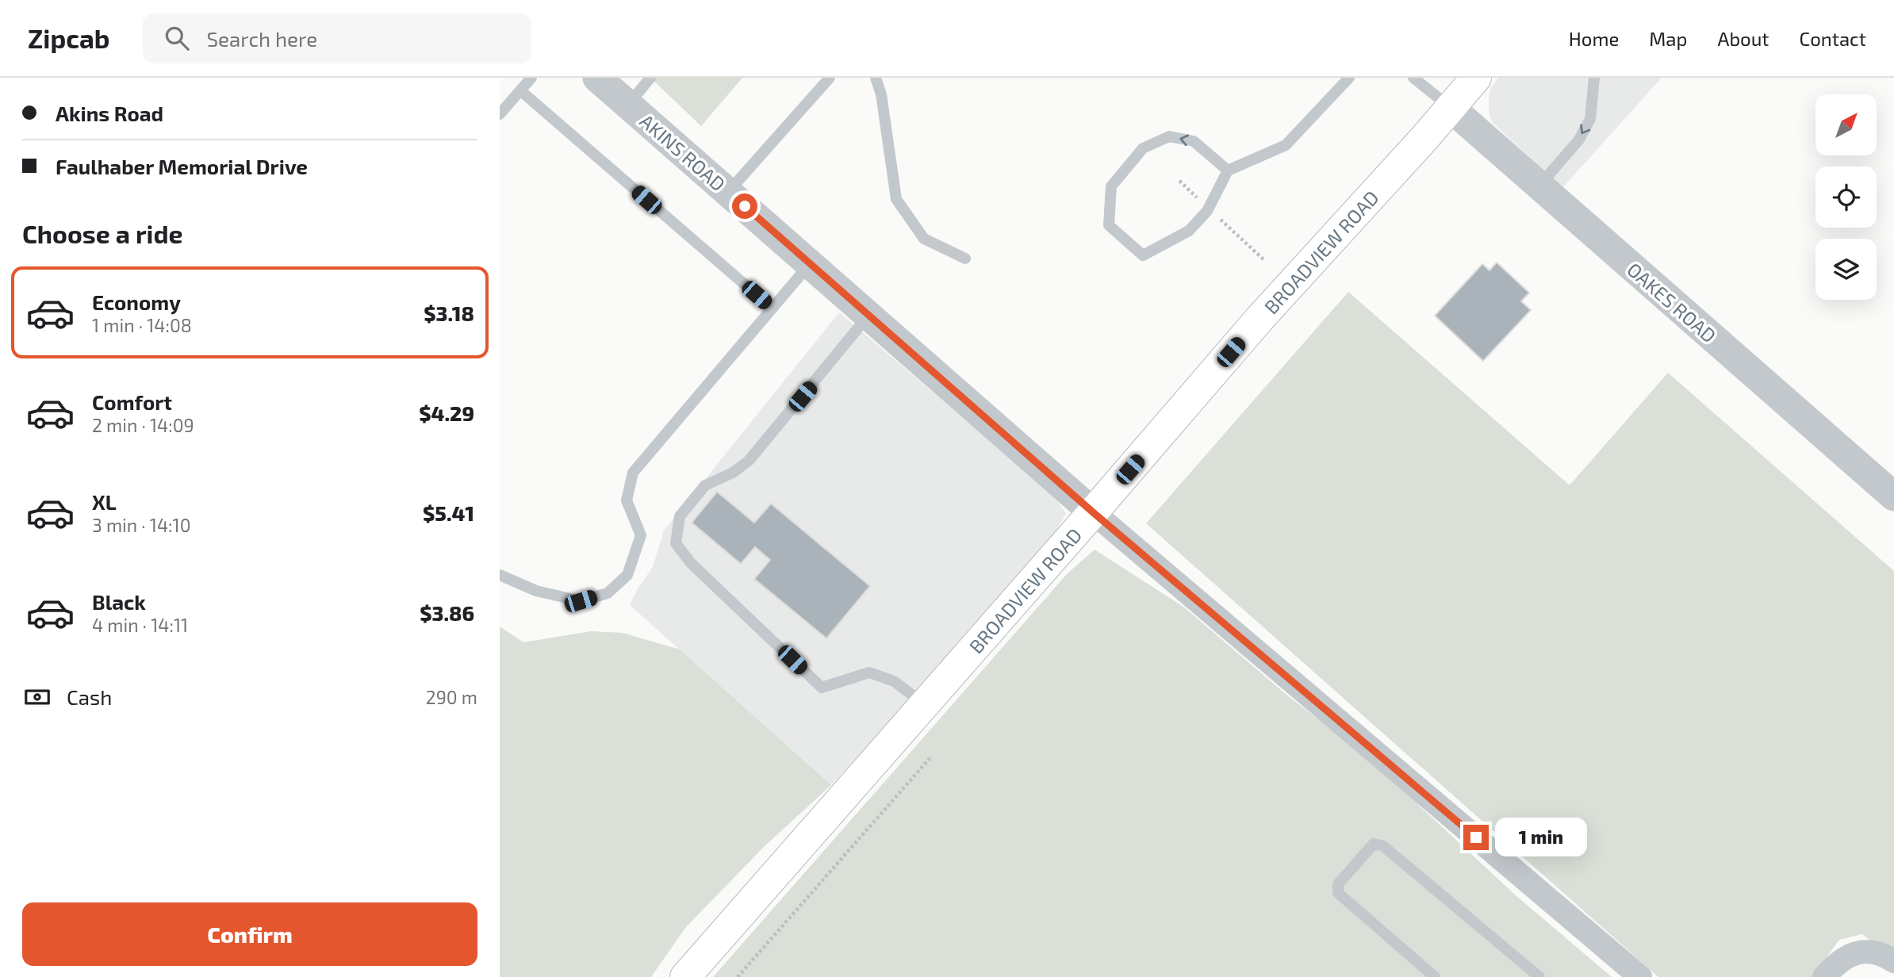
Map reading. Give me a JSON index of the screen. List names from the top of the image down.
{
  "streets": {
    "main road": ["BROADVIEW ROAD"],
    "street": ["AKINS ROAD", "OAKES ROAD"]
  },
  "crossings": [
    ["AKINS ROAD", "BROADVIEW ROAD"],
    ["BROADVIEW ROAD", "OAKES ROAD"]
  ],
  "north": "top right",
  "page": {
    "header": "Zipcab",
    "search": "Search here",
    "nav": [
      "Home",
      "Map",
      "About",
      "Contact"
    ],
    "banner": ["Akins Road", "Faulhaber Memorial Drive"],
    "heading": "Choose a ride",
    "list": [
      {
        "name": "Economy",
        "note": "1 min · 14:08",
        "value": "$3.18"
      },
      {
        "name": "Comfort",
        "note": "2 min · 14:09",
        "value": "$4.29"
      },
      {
        "name": "XL",
        "note": "3 min · 14:10",
        "value": "$5.41"
      },
      {
        "name": "Black",
        "note": "4 min · 14:11",
        "value": "$3.86"
      }
    ],
    "pay": ["Cash", "290 m"],
    "bubble": "1 min",
    "buttons": "Confirm"
  }
}
